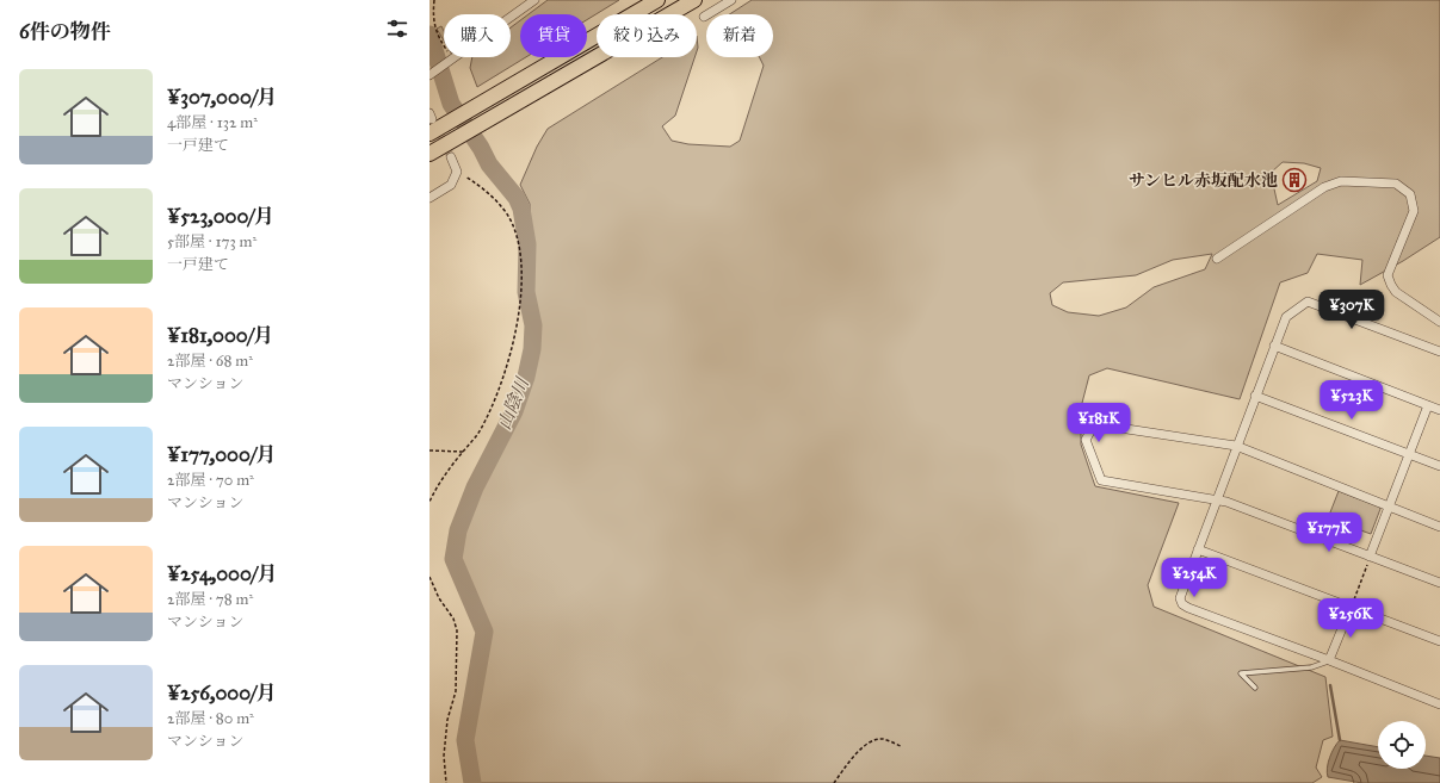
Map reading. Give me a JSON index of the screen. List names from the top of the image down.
{
  "water": ["山陰川"],
  "places": {
    "building": ["サンヒル赤坂配水池"]
  },
  "page": {
    "heading": "6件の物件",
    "chip": [
      "購入",
      "賃貸",
      "絞り込み",
      "新着"
    ],
    "list": [
      {
        "name": "¥307,000/月",
        "note": "4部屋 · 132 m² · 一戸建て"
      },
      {
        "name": "¥523,000/月",
        "note": "5部屋 · 173 m² · 一戸建て"
      },
      {
        "name": "¥181,000/月",
        "note": "2部屋 · 68 m² · マンション"
      },
      {
        "name": "¥177,000/月",
        "note": "2部屋 · 70 m² · マンション"
      },
      {
        "name": "¥254,000/月",
        "note": "2部屋 · 78 m² · マンション"
      },
      {
        "name": "¥256,000/月",
        "note": "2部屋 · 80 m² · マンション"
      }
    ],
    "price": [
      "¥307K",
      "¥523K",
      "¥181K",
      "¥177K",
      "¥254K",
      "¥256K"
    ]
  }
}
